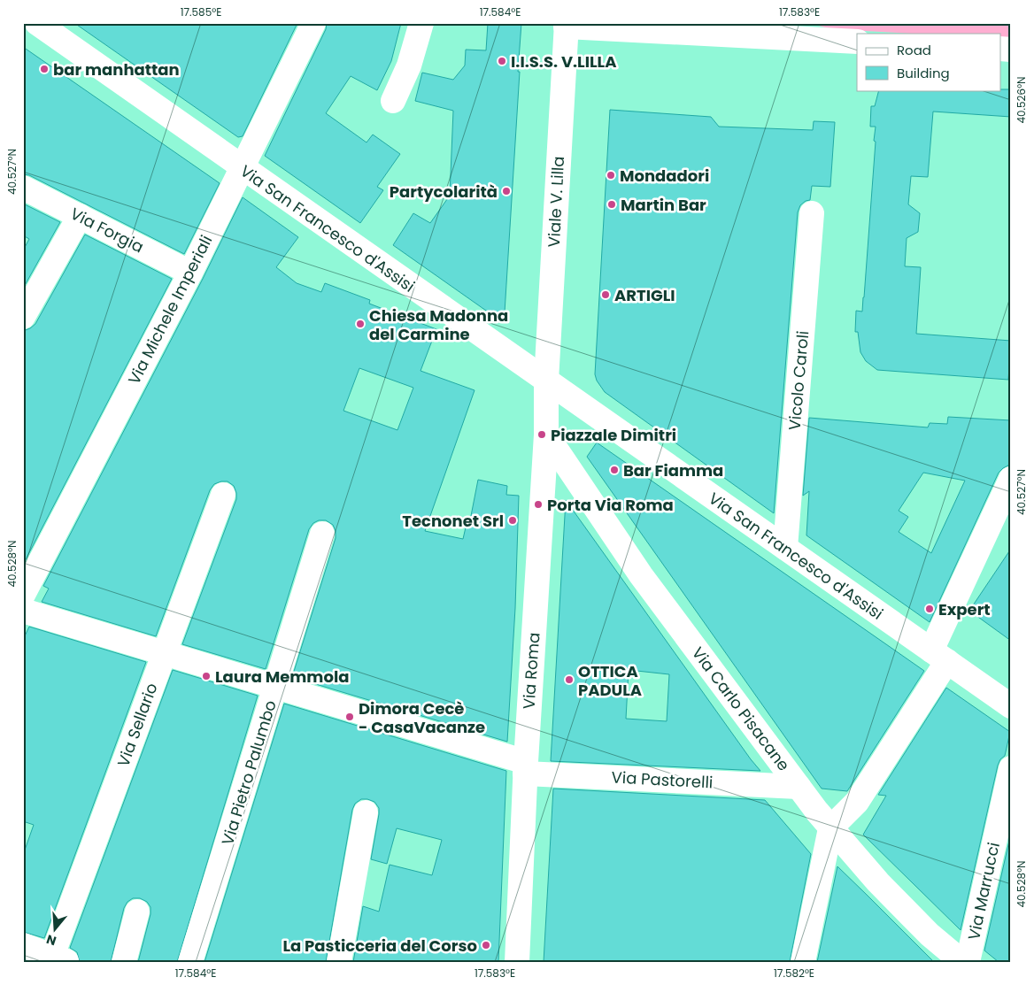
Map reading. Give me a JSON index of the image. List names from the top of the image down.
{
  "streets": {
    "street": [
      "Viale V. Lilla",
      "Via San Francesco d'Assisi",
      "Via Forgia",
      "Via Michele Imperiali",
      "Vicolo Caroli",
      "Via Roma",
      "Via Carlo Pisacane",
      "Via Sellario",
      "Via Pietro Palumbo",
      "Via Pastorelli",
      "Via Marrucci"
    ]
  },
  "crossings": [
    ["Viale V. Lilla", "Via San Francesco d'Assisi"],
    ["Viale V. Lilla", "Via Roma"],
    ["Via San Francesco d'Assisi", "Via Michele Imperiali"],
    ["Via San Francesco d'Assisi", "Vicolo Caroli"],
    ["Via San Francesco d'Assisi", "Via Roma"],
    ["Via Forgia", "Via Michele Imperiali"],
    ["Via Roma", "Via Carlo Pisacane"],
    ["Via Roma", "Via Pastorelli"],
    ["Via Carlo Pisacane", "Via Pastorelli"],
    ["Via Sellario", "Via Pastorelli"],
    ["Via Pietro Palumbo", "Via Pastorelli"]
  ],
  "places": [
    "I.I.S.S. V.LILLA",
    "bar manhattan",
    "Mondadori",
    "Partycolarità",
    "Martin Bar",
    "ARTIGLI",
    "Chiesa Madonna del Carmine",
    "Piazzale Dimitri",
    "Bar Fiamma",
    "Porta Via Roma",
    "Tecnonet Srl",
    "Expert",
    "Laura Memmola",
    "OTTICA PADULA",
    "Dimora Cecè - CasaVacanze",
    "La Pasticceria del Corso"
  ],
  "legend": ["Road", "Building"],
  "north": "bottom",
  "coordinates": [
    "17.585°E",
    "17.584°E",
    "17.583°E",
    "40.526°N",
    "40.527°N",
    "40.528°N",
    "17.582°E"
  ]
}
